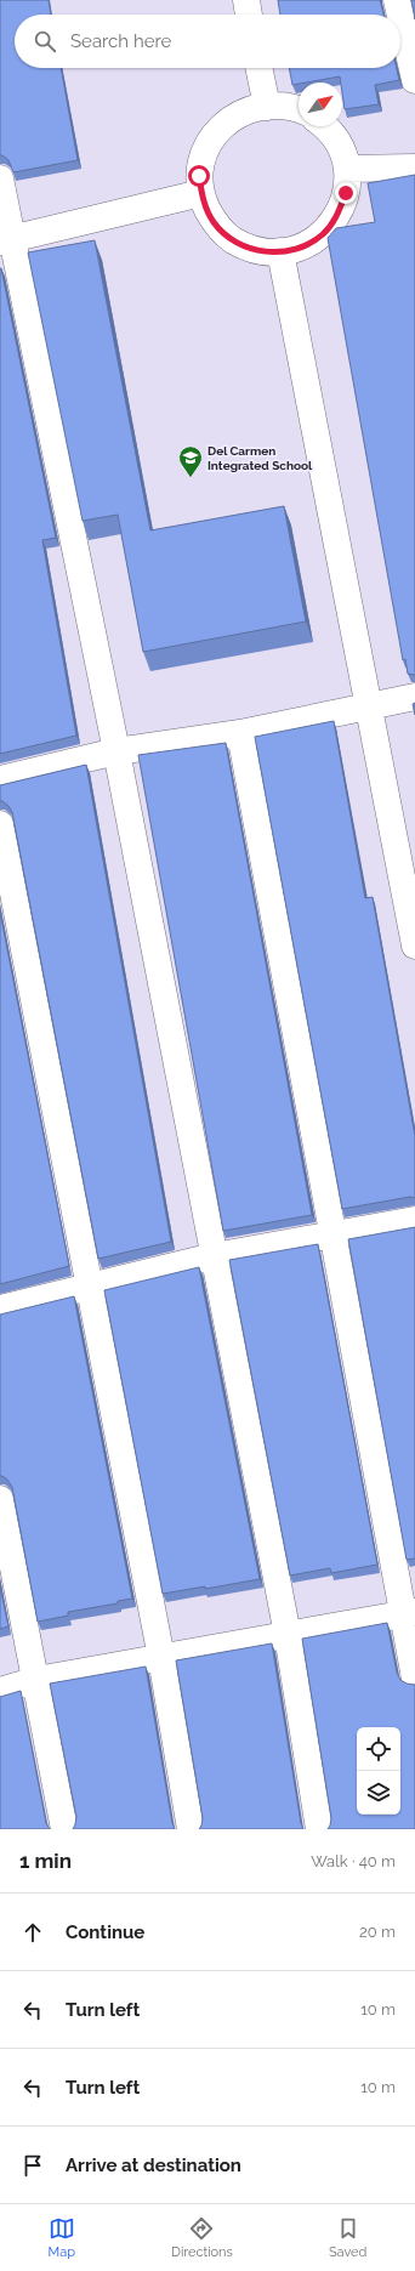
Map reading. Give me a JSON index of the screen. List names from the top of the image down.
{
  "places": {
    "school or university": ["Del Carmen Integrated School"]
  },
  "north": "top right",
  "page": {
    "search": "Search here",
    "heading": ["1 min", "Walk · 40 m"],
    "list": [
      ["Continue", "20 m"],
      ["Turn left", "10 m"],
      ["Turn left", "10 m"],
      "Arrive at destination"
    ],
    "nav": ["Map", "Directions", "Saved"]
  }
}
